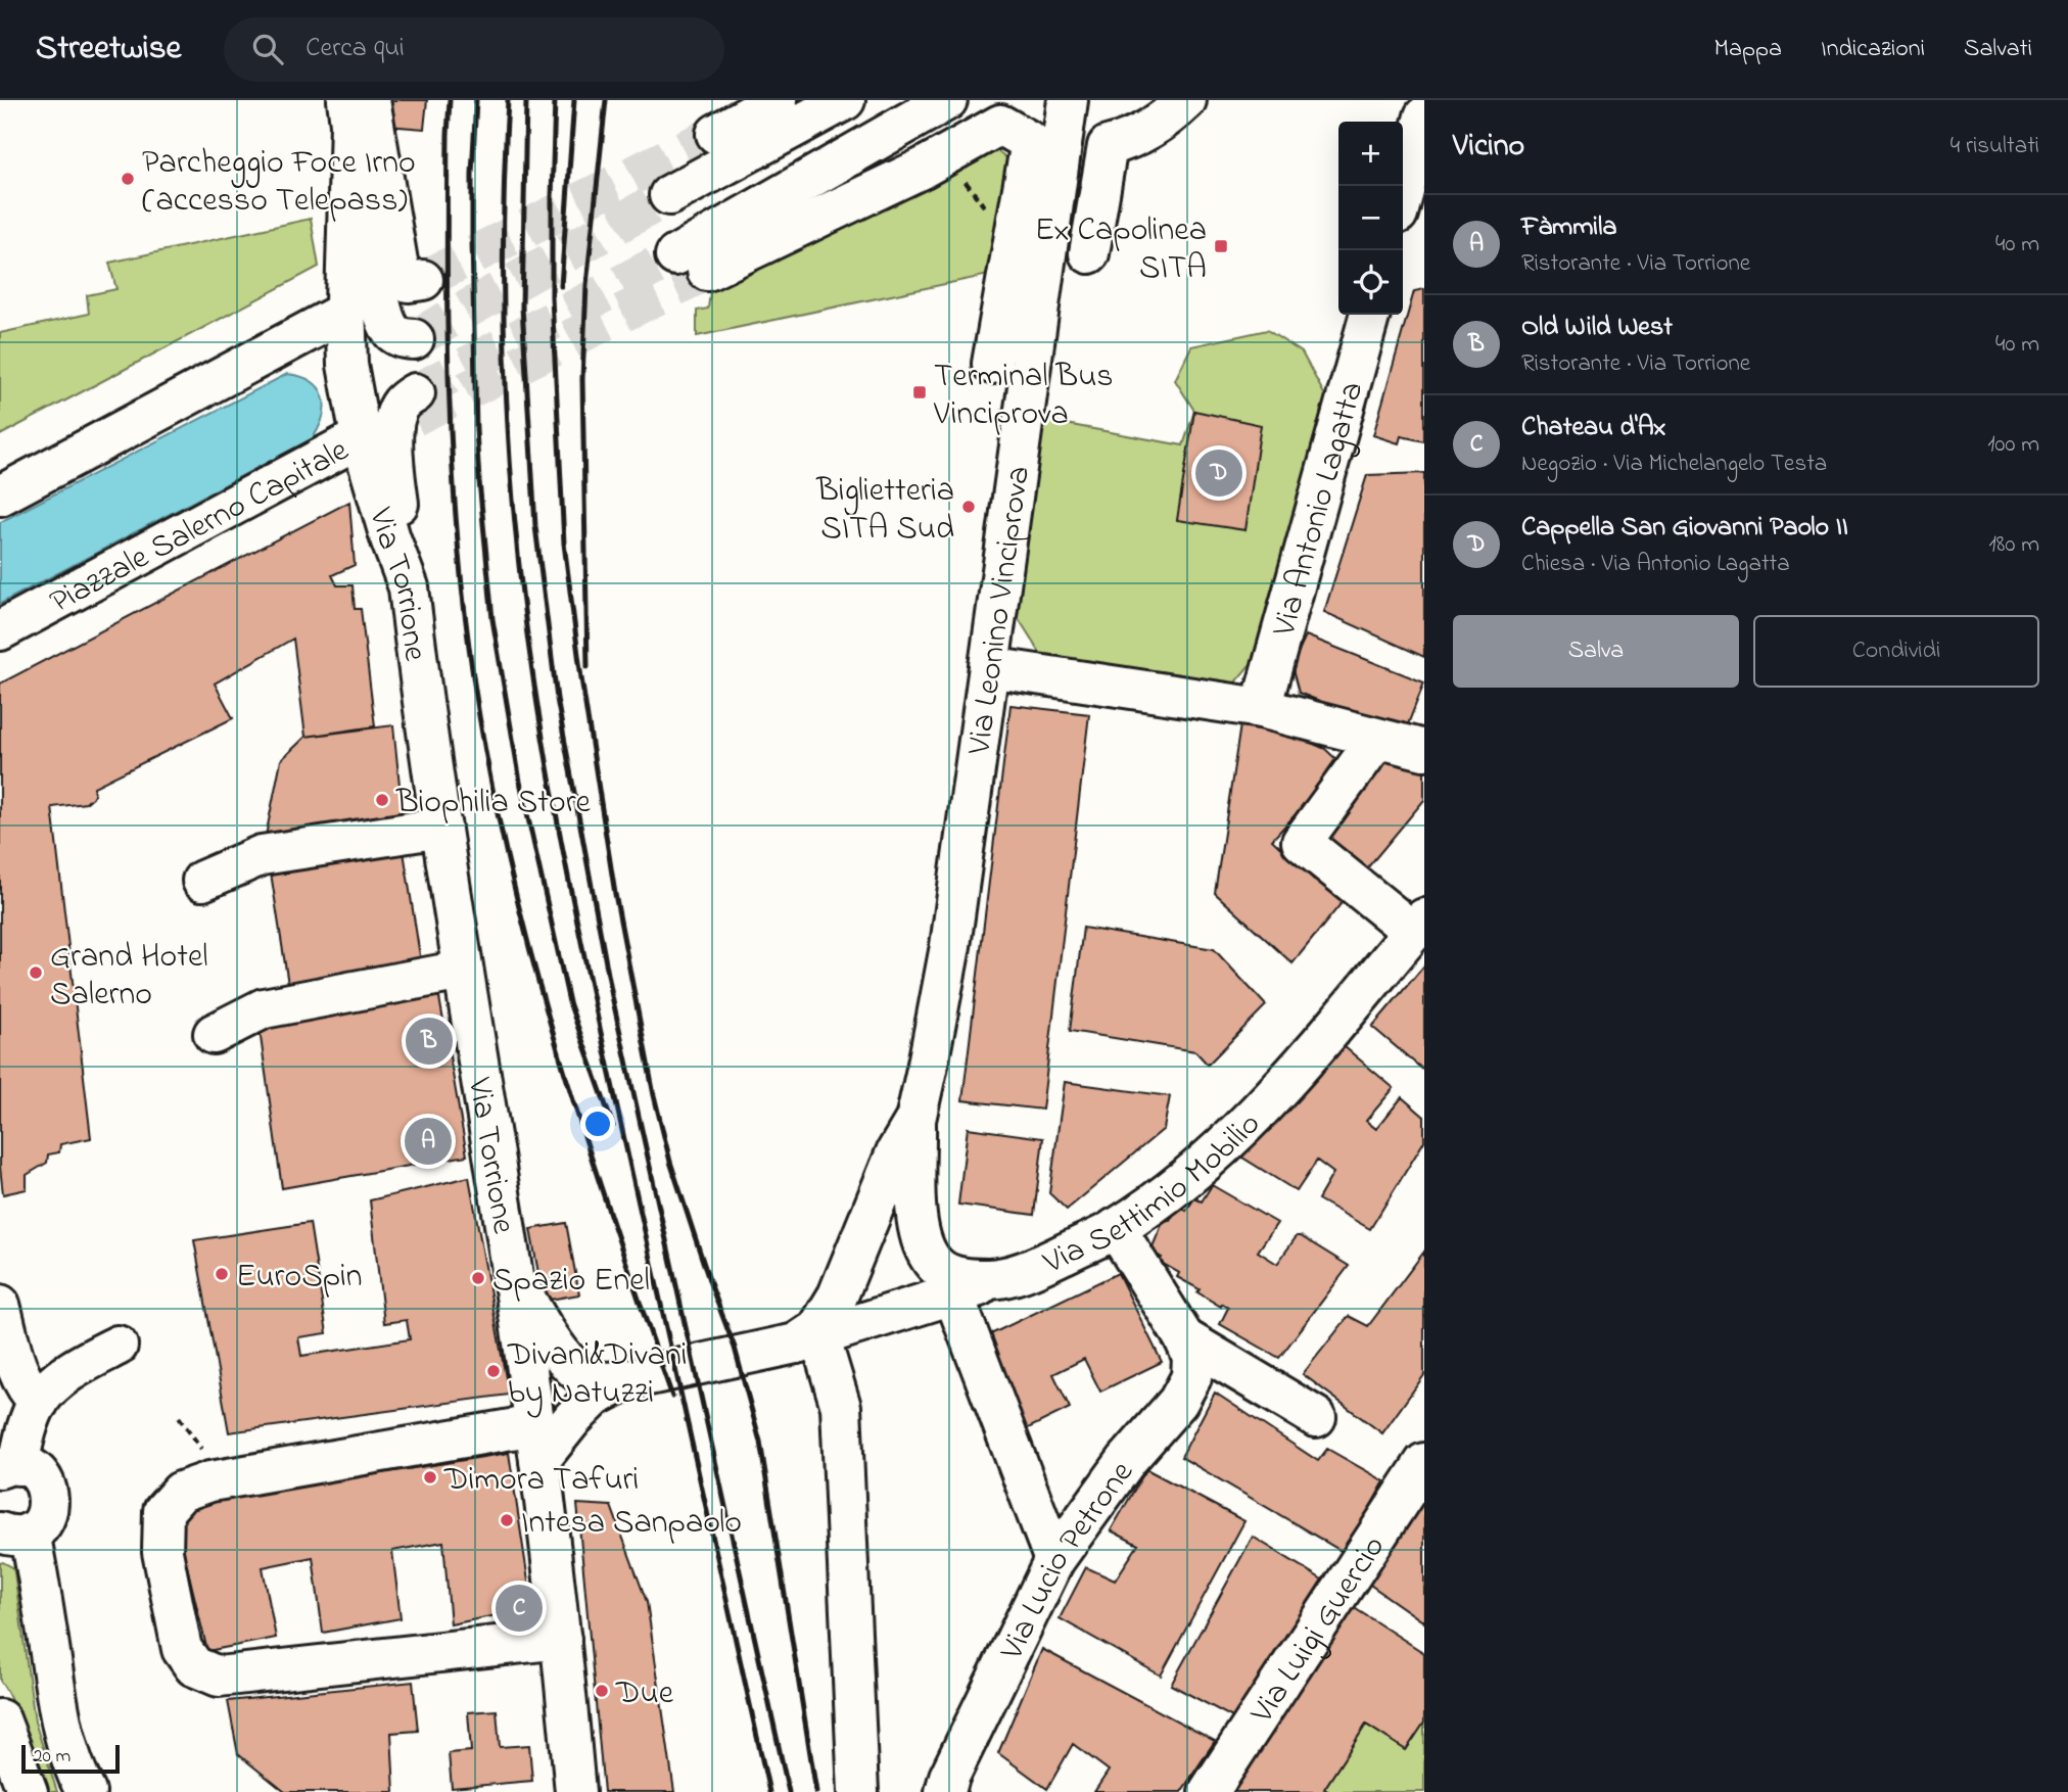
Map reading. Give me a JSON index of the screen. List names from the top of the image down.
{
  "streets": {
    "street": [
      "Via Antonio Lagatta",
      "Piazzale Salerno Capitale",
      "Via Torrione",
      "Via Leonino Vinciprova",
      "Via Settimio Mobilio",
      "Via Lucio Petrone",
      "Via Luigi Guercio"
    ]
  },
  "crossings": [
    ["Piazzale Salerno Capitale", "Via Torrione"],
    ["Via Torrione", "Via Settimio Mobilio"],
    ["Via Leonino Vinciprova", "Via Settimio Mobilio"],
    ["Via Settimio Mobilio", "Via Lucio Petrone"]
  ],
  "places": {
    "other": [
      "Parcheggio Foce Irno (accesso Telepass)",
      "Biglietteria SITA Sud",
      "Biophilia Store",
      "Grand Hotel Salerno",
      "EuroSpin",
      "Spazio Enel",
      "Divani&Divani by Natuzzi",
      "Dimora Tafuri",
      "Intesa Sanpaolo",
      "Due"
    ],
    "transit": ["Ex Capolinea SITA", "Terminal Bus Vinciprova"]
  },
  "scale_bar": "20 m",
  "page": {
    "header": "Streetwise",
    "search": "Cerca qui",
    "nav": ["Mappa", "Indicazioni", "Salvati"],
    "heading": ["Vicino", "4 risultati"],
    "map_buttons": ["+", "−"],
    "list": [
      {
        "mark": "A",
        "name": "Fàmmila",
        "note": "Ristorante · Via Torrione",
        "value": "40 m"
      },
      {
        "mark": "B",
        "name": "Old Wild West",
        "note": "Ristorante · Via Torrione",
        "value": "40 m"
      },
      {
        "mark": "C",
        "name": "Chateau d'Ax",
        "note": "Negozio · Via Michelangelo Testa",
        "value": "100 m"
      },
      {
        "mark": "D",
        "name": "Cappella San Giovanni Paolo II",
        "note": "Chiesa · Via Antonio Lagatta",
        "value": "180 m"
      }
    ],
    "pins": [
      "D",
      "B",
      "A",
      "C"
    ],
    "buttons": ["Salva", "Condividi"],
    "scale": "20 m"
  }
}
